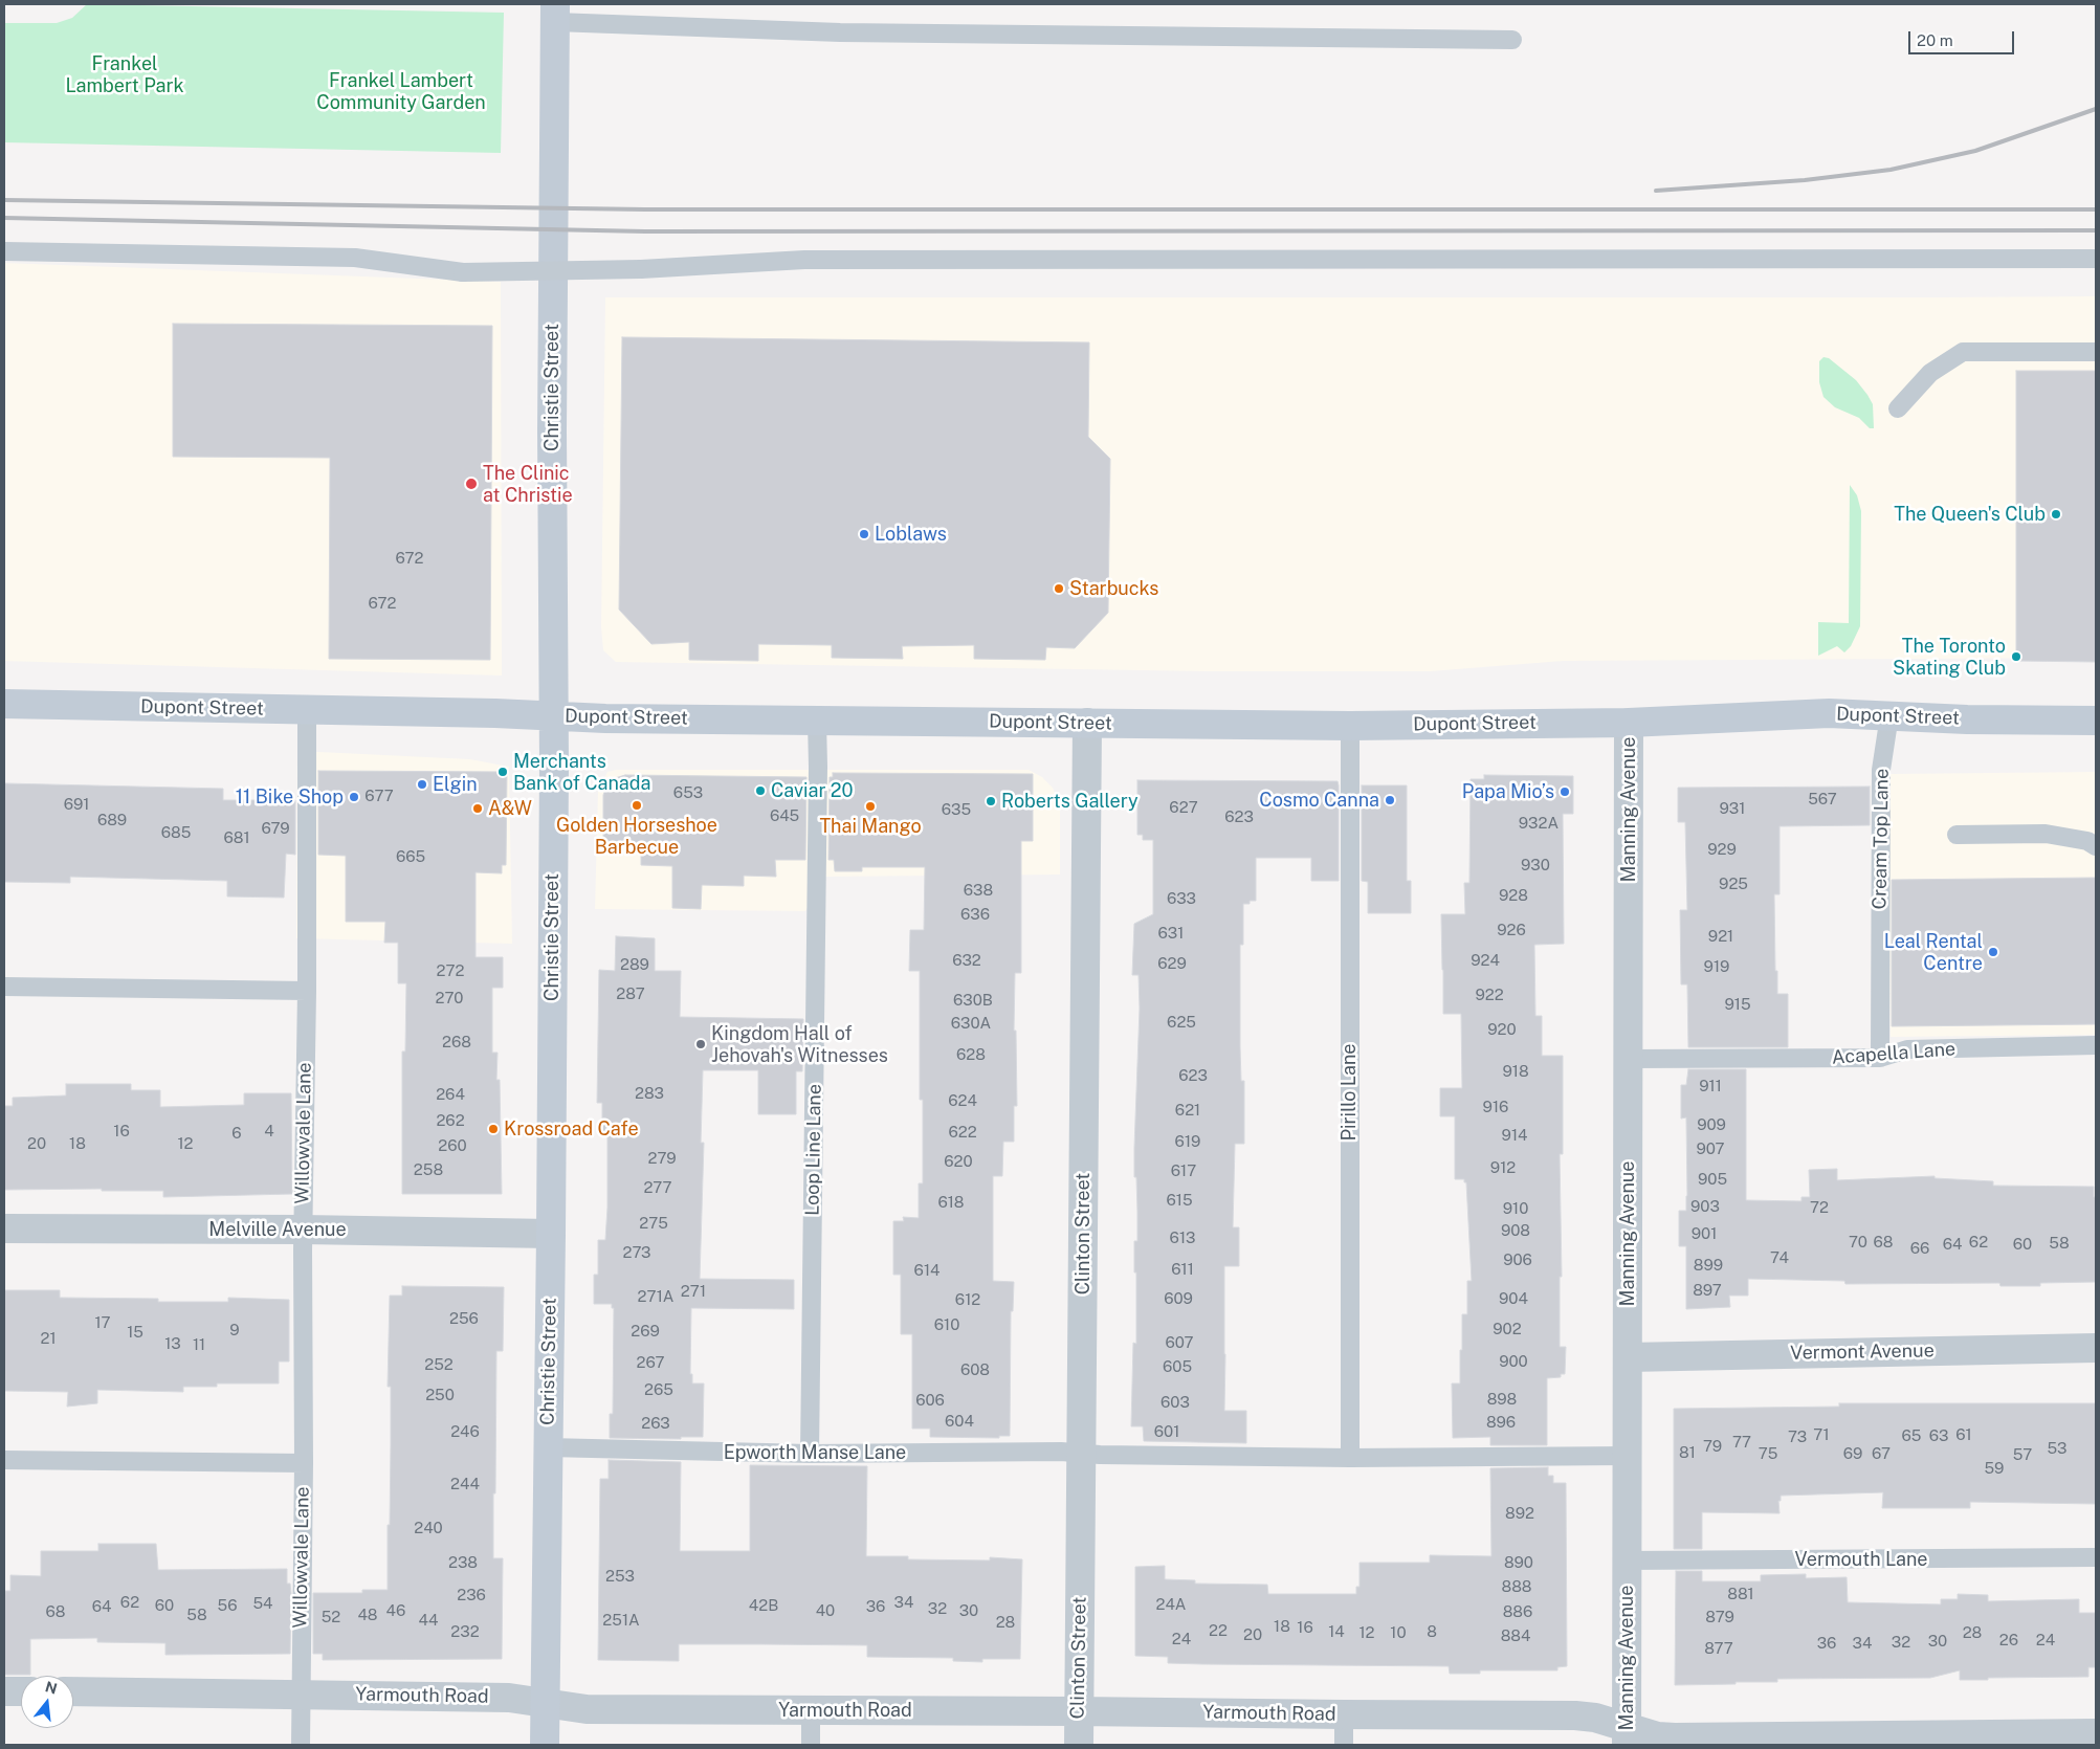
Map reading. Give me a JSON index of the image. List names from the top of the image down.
{
  "streets": {
    "main road": ["Christie Street", "Dupont Street"],
    "street": [
      "Manning Avenue",
      "Melville Avenue",
      "Clinton Street",
      "Vermont Avenue",
      "Yarmouth Road"
    ],
    "lane": [
      "Cream Top Lane",
      "Acapella Lane",
      "Pirillo Lane",
      "Willowvale Lane",
      "Loop Line Lane",
      "Epworth Manse Lane",
      "Vermouth Lane"
    ]
  },
  "crossings": [
    ["Christie Street", "Dupont Street"],
    ["Christie Street", "Melville Avenue"],
    ["Christie Street", "Epworth Manse Lane"],
    ["Christie Street", "Yarmouth Road"],
    ["Dupont Street", "Manning Avenue"],
    ["Dupont Street", "Cream Top Lane"],
    ["Dupont Street", "Pirillo Lane"],
    ["Dupont Street", "Willowvale Lane"],
    ["Dupont Street", "Loop Line Lane"],
    ["Dupont Street", "Clinton Street"],
    ["Manning Avenue", "Acapella Lane"],
    ["Manning Avenue", "Vermont Avenue"],
    ["Manning Avenue", "Epworth Manse Lane"],
    ["Manning Avenue", "Vermouth Lane"],
    ["Manning Avenue", "Yarmouth Road"],
    ["Cream Top Lane", "Acapella Lane"],
    ["Pirillo Lane", "Epworth Manse Lane"],
    ["Willowvale Lane", "Melville Avenue"],
    ["Willowvale Lane", "Yarmouth Road"],
    ["Loop Line Lane", "Epworth Manse Lane"],
    ["Clinton Street", "Epworth Manse Lane"],
    ["Clinton Street", "Yarmouth Road"]
  ],
  "parks": ["Frankel Lambert Park", "Frankel Lambert Community Garden"],
  "places": [
    "The Clinic at Christie",
    "The Queen's Club",
    "Loblaws",
    "Starbucks",
    "The Toronto Skating Club",
    "Merchants Bank of Canada",
    "Elgin",
    "Caviar 20",
    "Papa Mio’s",
    "11 Bike Shop",
    "Cosmo Canna",
    "Roberts Gallery",
    "Golden Horseshoe Barbecue",
    "Thai Mango",
    "A&W",
    "Leal Rental Centre",
    "Kingdom Hall of Jehovah's Witnesses",
    "Krossroad Cafe"
  ],
  "house_numbers": [
    "672",
    "672",
    "653",
    "677",
    "567",
    "691",
    "627",
    "931",
    "635",
    "645",
    "623",
    "689",
    "932A",
    "679",
    "685",
    "681",
    "929",
    "665",
    "930",
    "925",
    "638",
    "928",
    "633",
    "636",
    "926",
    "631",
    "921",
    "632",
    "924",
    "629",
    "289",
    "919",
    "272",
    "287",
    "922",
    "270",
    "630B",
    "915",
    "625",
    "630A",
    "920",
    "268",
    "628",
    "918",
    "623",
    "911",
    "283",
    "264",
    "624",
    "916",
    "621",
    "262",
    "909",
    "16",
    "4",
    "622",
    "6",
    "914",
    "619",
    "20",
    "18",
    "12",
    "260",
    "907",
    "279",
    "620",
    "912",
    "258",
    "617",
    "905",
    "277",
    "615",
    "618",
    "903",
    "72",
    "910",
    "275",
    "908",
    "901",
    "613",
    "70",
    "68",
    "62",
    "58",
    "64",
    "60",
    "66",
    "273",
    "74",
    "906",
    "899",
    "611",
    "614",
    "897",
    "271",
    "271A",
    "609",
    "904",
    "612",
    "256",
    "17",
    "610",
    "902",
    "9",
    "269",
    "15",
    "21",
    "607",
    "13",
    "11",
    "900",
    "267",
    "252",
    "605",
    "608",
    "265",
    "250",
    "898",
    "606",
    "603",
    "604",
    "896",
    "263",
    "246",
    "601",
    "71",
    "61",
    "65",
    "63",
    "73",
    "77",
    "79",
    "53",
    "81",
    "75",
    "69",
    "67",
    "57",
    "59",
    "244",
    "892",
    "240",
    "238",
    "890",
    "253",
    "888",
    "881",
    "236",
    "62",
    "34",
    "54",
    "24A",
    "60",
    "56",
    "42B",
    "64",
    "36",
    "32",
    "46",
    "40",
    "30",
    "68",
    "886",
    "58",
    "48",
    "52",
    "879",
    "44",
    "251A",
    "28",
    "18",
    "16",
    "22",
    "232",
    "14",
    "8",
    "12",
    "10",
    "28",
    "20",
    "884",
    "24",
    "26",
    "24",
    "30",
    "32",
    "36",
    "34",
    "877"
  ],
  "scale_bar": "20 m",
  "north": "top"
}
